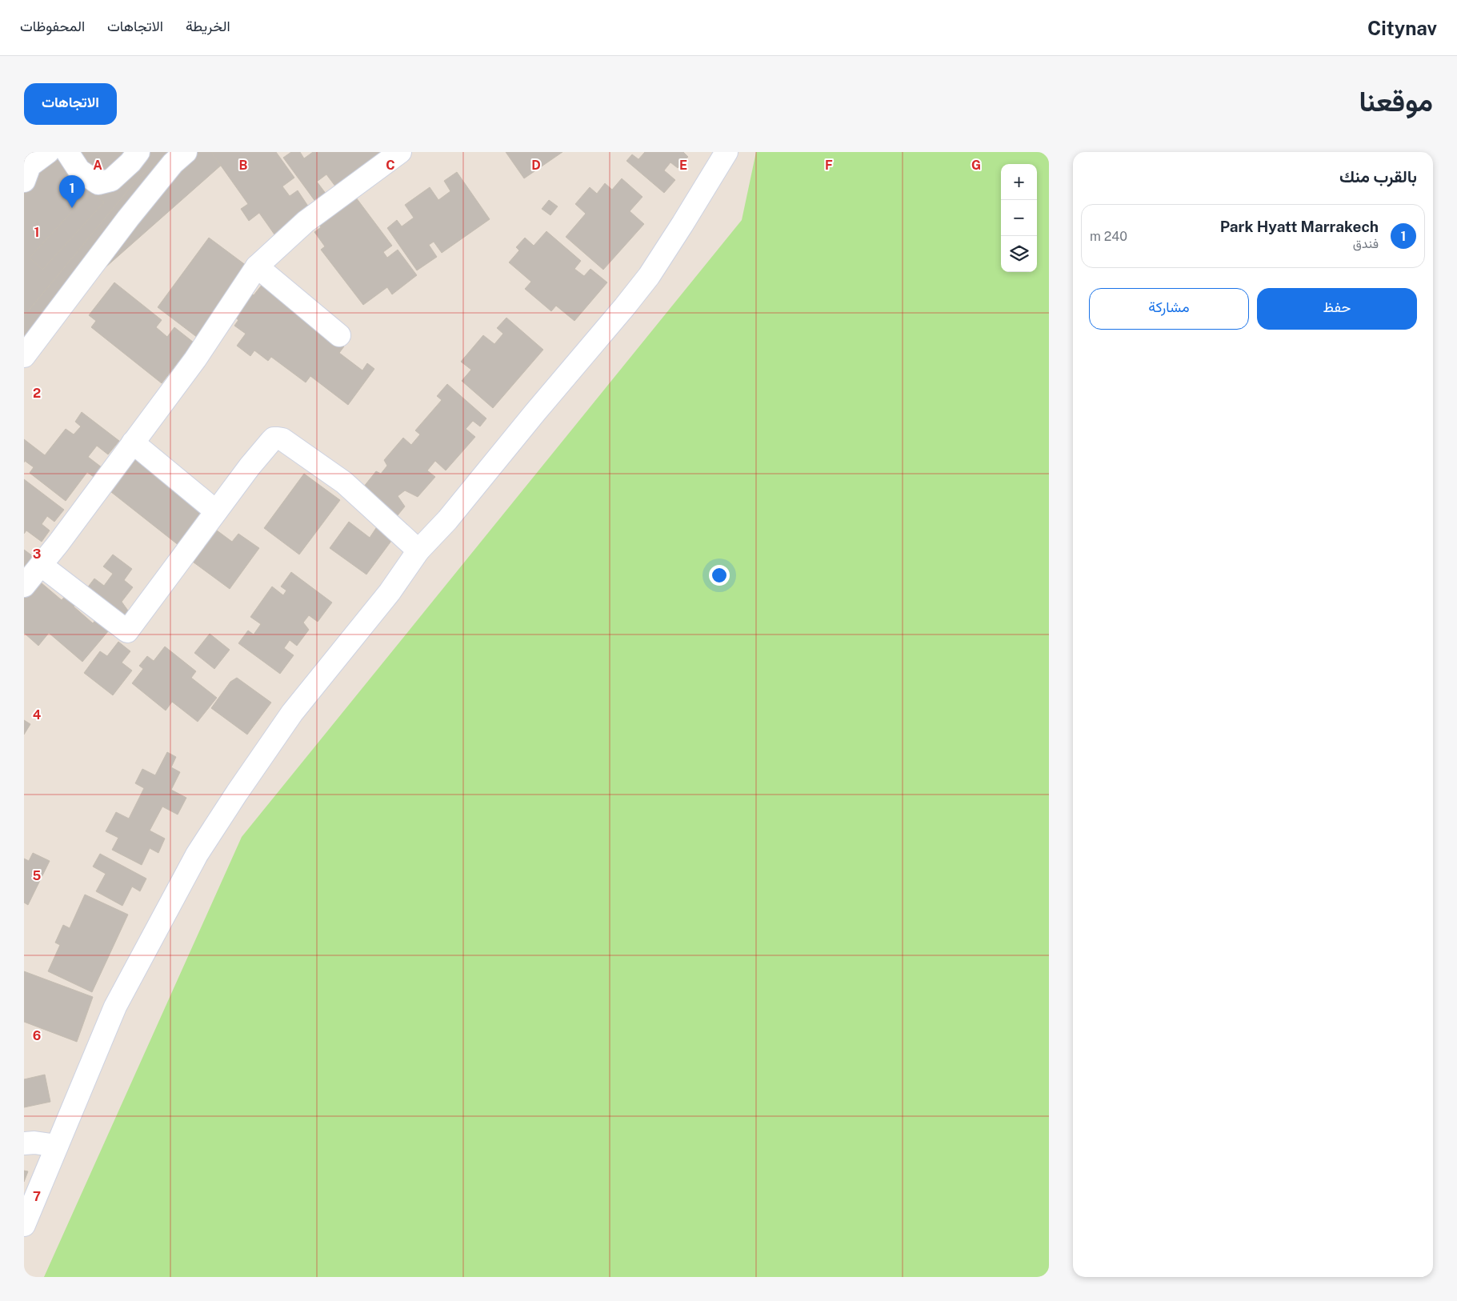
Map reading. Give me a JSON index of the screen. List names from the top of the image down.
{
  "page": {
    "header": "Citynav",
    "nav": ["الخريطة", "الاتجاهات", "المحفوظات"],
    "title": "موقعنا",
    "buttons": [
      "الاتجاهات",
      ["حفظ", "مشاركة"]
    ],
    "heading": "بالقرب منك",
    "map_buttons": ["+", "−"],
    "pins": "1",
    "list": [
      {
        "mark": "1",
        "name": "Park Hyatt Marrakech",
        "note": "فندق",
        "value": "240 m"
      }
    ]
  },
  "grid": {
    "columns": [
      "A",
      "B",
      "C",
      "D",
      "E",
      "F",
      "G"
    ],
    "rows": [
      "1",
      "2",
      "3",
      "4",
      "5",
      "6",
      "7"
    ]
  }
}
